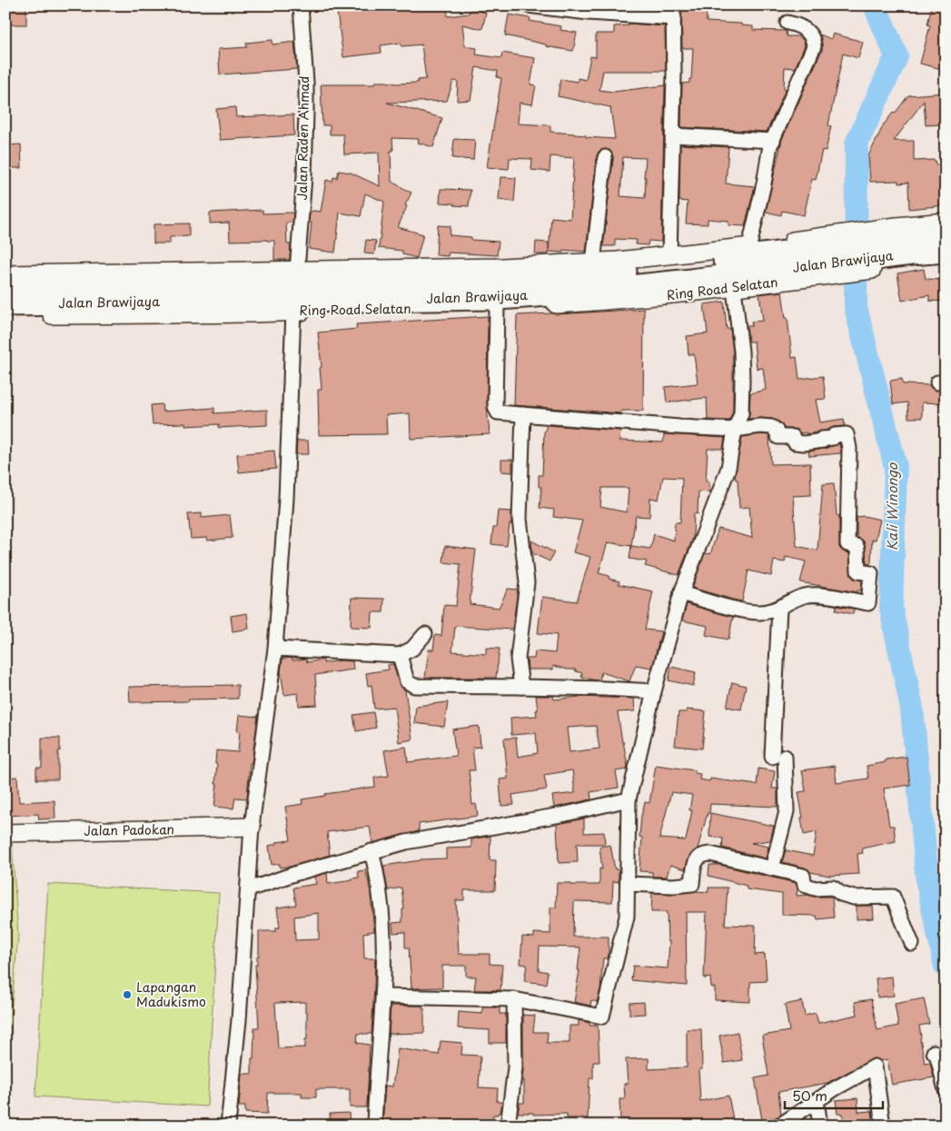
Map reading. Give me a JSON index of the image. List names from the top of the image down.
{
  "streets": {
    "highway": ["Jalan Brawijaya"],
    "street": ["Jalan Raden Ahmad", "Ring Road Selatan", "Jalan Padokan"]
  },
  "crossings": [
    ["Jalan Brawijaya", "Ring Road Selatan"]
  ],
  "water": ["Kali Winongo"],
  "places": ["Lapangan Madukismo"],
  "scale_bar": "50 m"
}
